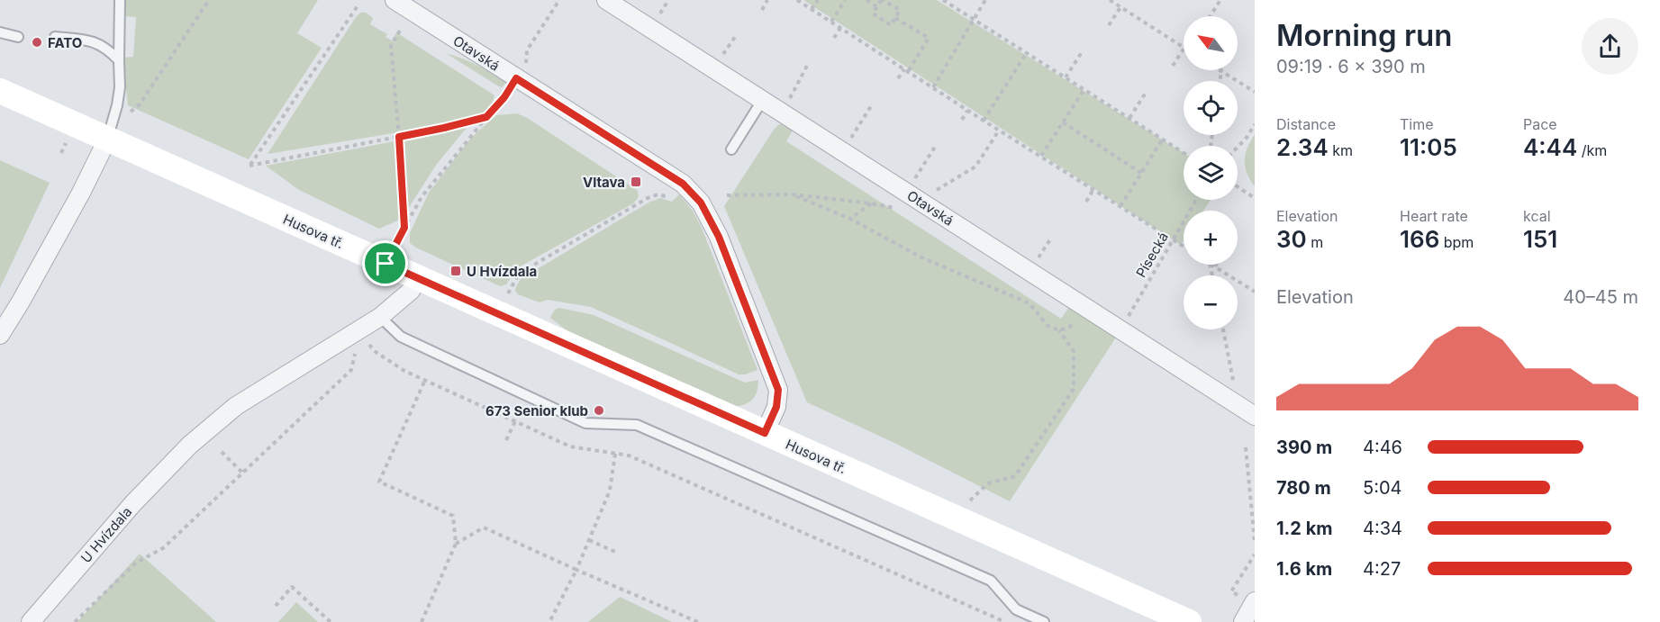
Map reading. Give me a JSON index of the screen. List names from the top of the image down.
{
  "streets": {
    "street": ["Otavská", "Husova tř.", "U Hvízdala"],
    "path": ["Písecká"]
  },
  "crossings": [
    ["Otavská", "Husova tř."],
    ["Otavská", "Písecká"],
    ["Husova tř.", "U Hvízdala"]
  ],
  "places": {
    "other": ["FATO", "673 Senior klub"],
    "transit": ["Vltava", "U Hvízdala"]
  },
  "north": "top left",
  "page": {
    "heading": ["Morning run", "09:19 · 6 × 390 m"],
    "map_buttons": ["+", "−"],
    "stats": [
      ["Distance", "2.34 km"],
      ["Time", "11:05"],
      ["Pace", "4:44 /km"],
      ["Elevation", "30 m"],
      ["Heart rate", "166 bpm"],
      ["kcal", "151"]
    ],
    "chart": ["Elevation", "40–45 m"],
    "list": [
      {
        "name": "390 m",
        "note": "4:46"
      },
      {
        "name": "780 m",
        "note": "5:04"
      },
      {
        "name": "1.2 km",
        "note": "4:34"
      },
      {
        "name": "1.6 km",
        "note": "4:27"
      }
    ]
  }
}
